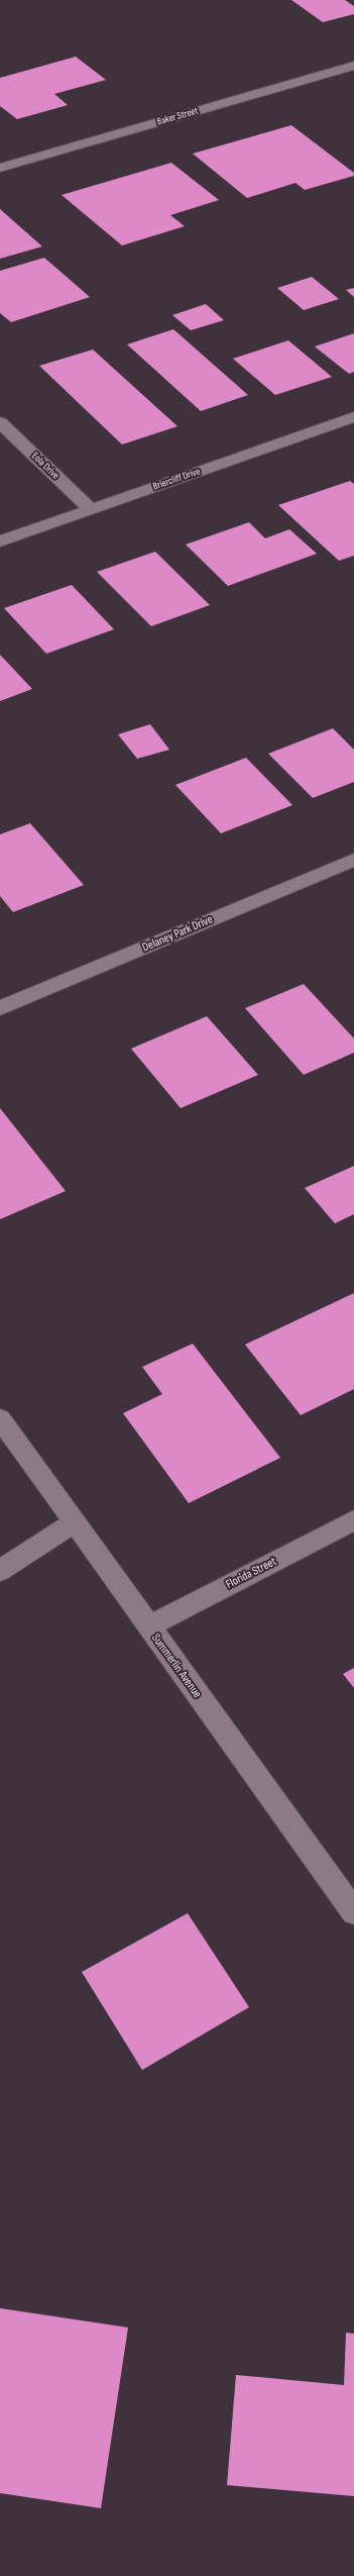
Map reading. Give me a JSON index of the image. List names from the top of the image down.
{
  "streets": {
    "street": [
      "Baker Street",
      "Eola Drive",
      "Briercliff Drive",
      "Delaney Park Drive",
      "Florida Street",
      "Summerlin Avenue"
    ]
  },
  "crossings": [
    ["Eola Drive", "Briercliff Drive"],
    ["Florida Street", "Summerlin Avenue"]
  ]
}
